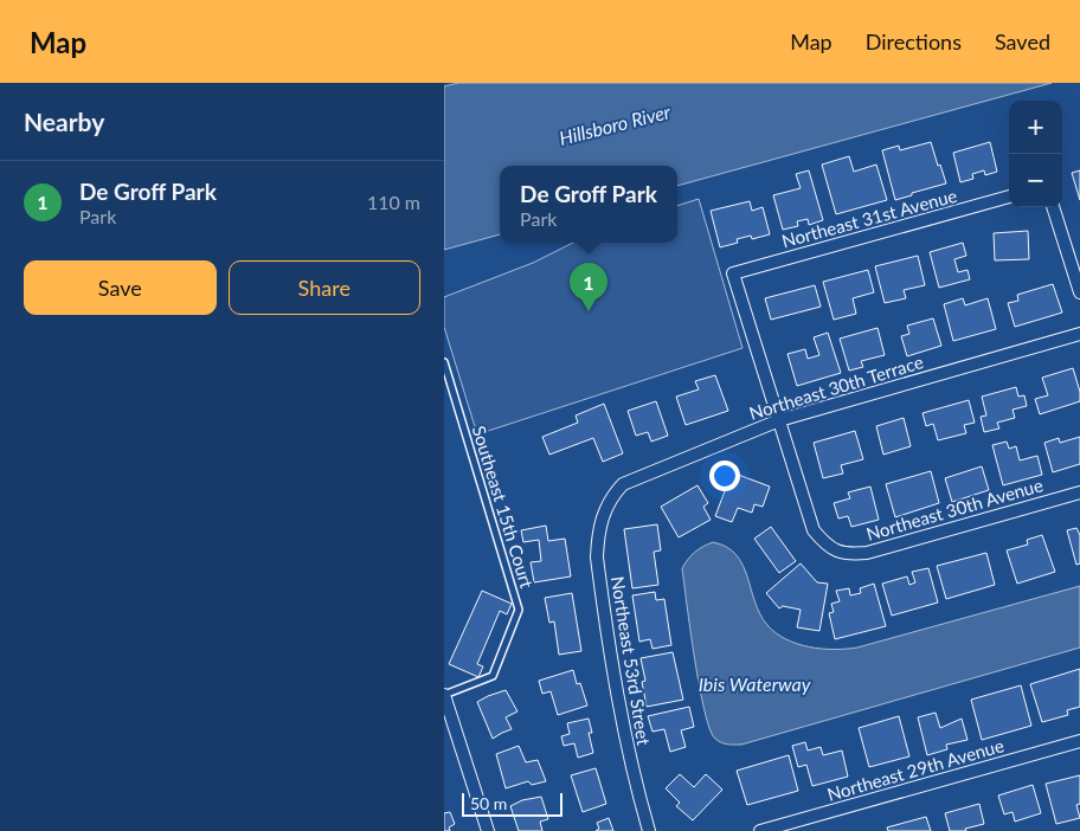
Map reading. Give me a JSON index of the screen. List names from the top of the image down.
{
  "streets": {
    "street": [
      "Northeast 31st Avenue",
      "Northeast 30th Terrace",
      "Northeast 30th Avenue",
      "Northeast 53rd Street",
      "Northeast 29th Avenue"
    ],
    "lane": ["Southeast 15th Court"]
  },
  "crossings": [
    ["Northeast 31st Avenue", "Northeast 30th Terrace"],
    ["Northeast 31st Avenue", "Northeast 30th Avenue"],
    ["Northeast 30th Terrace", "Northeast 30th Avenue"],
    ["Northeast 30th Terrace", "Northeast 53rd Street"]
  ],
  "water": ["Hillsboro River", "Ibis Waterway"],
  "scale_bar": "50 m",
  "page": {
    "header": "Map",
    "nav": ["Map", "Directions", "Saved"],
    "heading": "Nearby",
    "map_buttons": ["+", "−"],
    "list": [
      {
        "mark": "1",
        "name": "De Groff Park",
        "note": "Park",
        "value": "110 m"
      }
    ],
    "popup": ["De Groff Park", "Park"],
    "buttons": ["Save", "Share"],
    "pins": "1",
    "scale": "50 m"
  }
}
